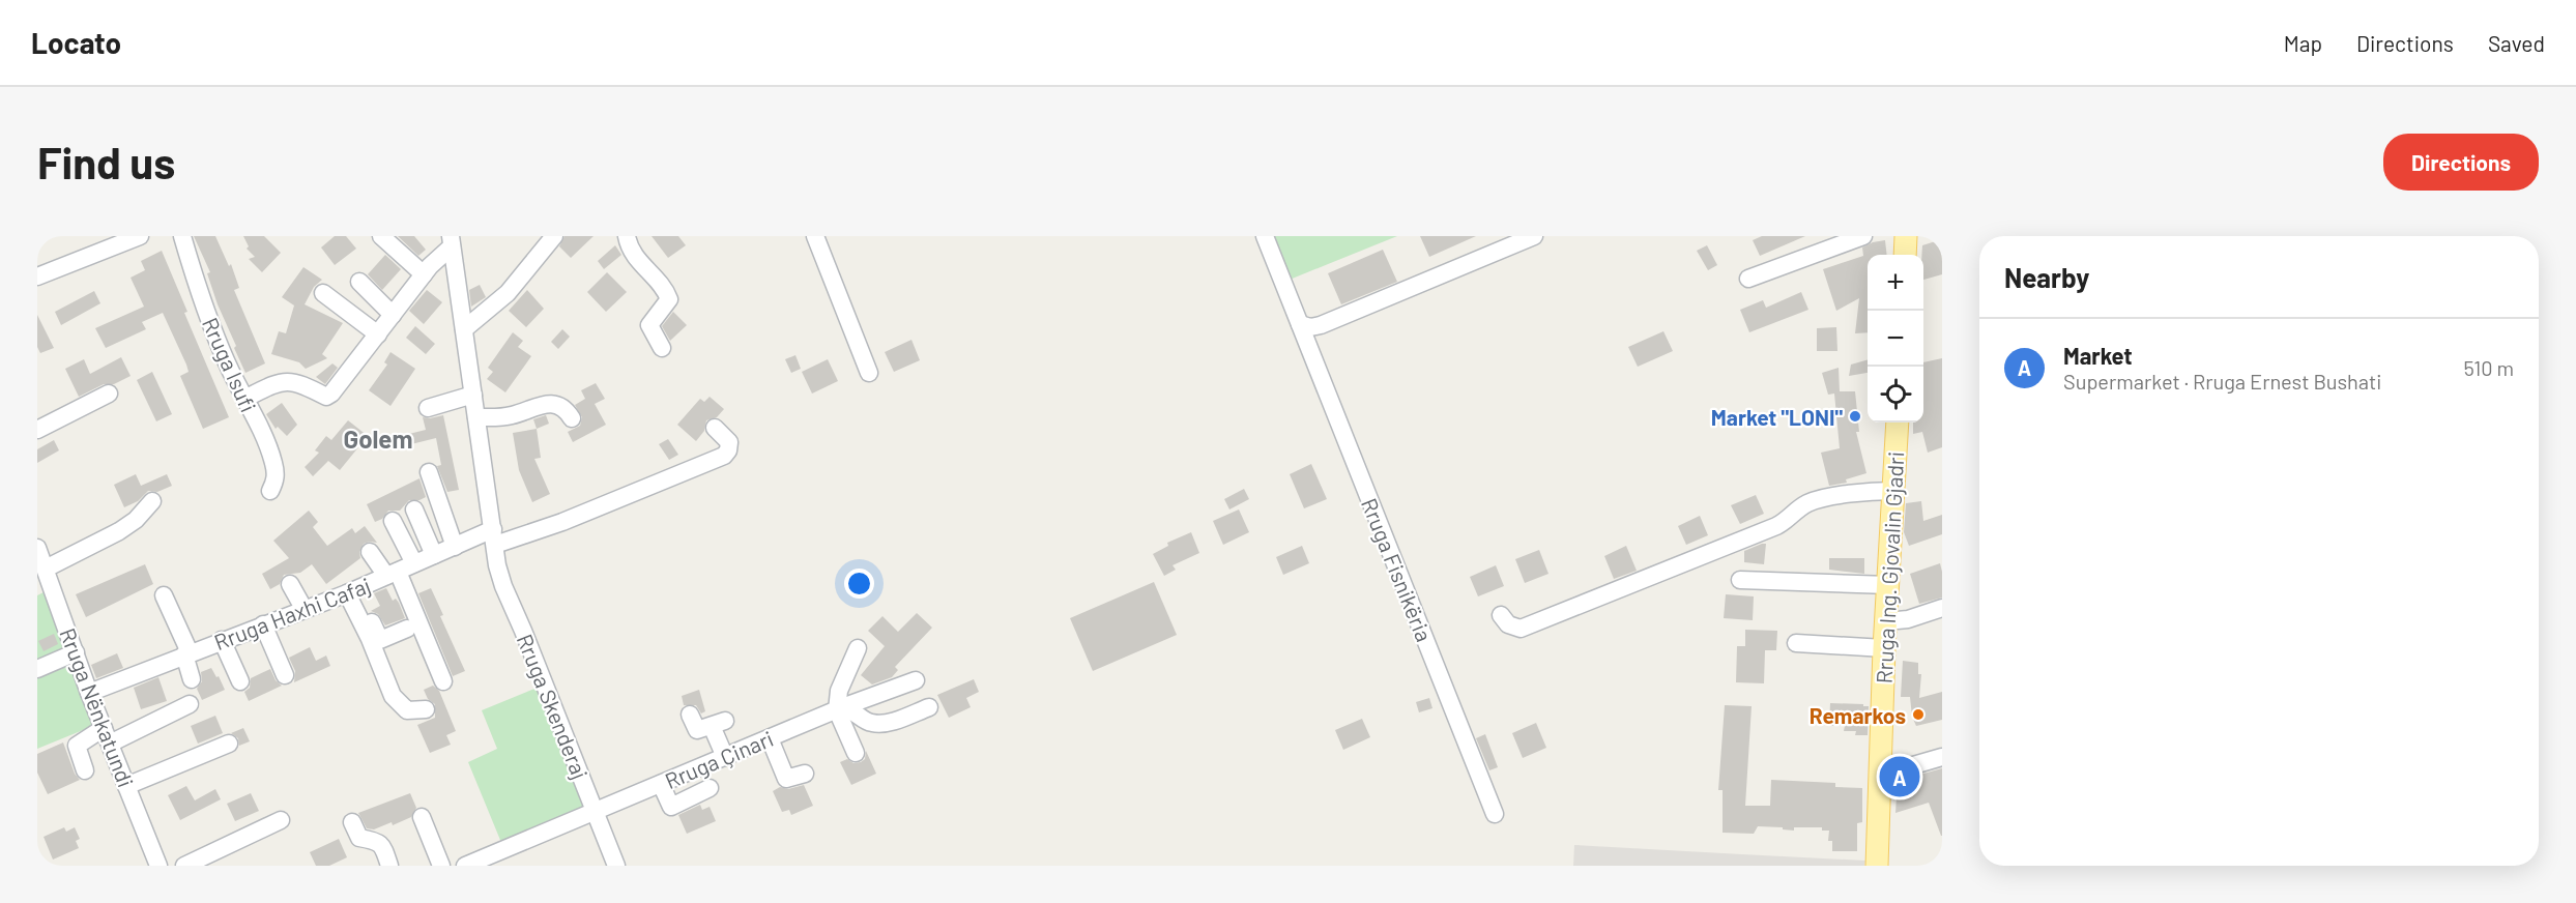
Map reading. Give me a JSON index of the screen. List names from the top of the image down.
{
  "streets": {
    "main road": ["Rruga Ing. Gjovalin Gjadri"],
    "street": [
      "Rruga Isufi",
      "Rruga Fisnikëria",
      "Rruga Haxhi Cafaj",
      "Rruga Skenderaj",
      "Rruga Nënkatundi",
      "Rruga Çinari"
    ]
  },
  "crossings": [
    ["Rruga Haxhi Cafaj", "Rruga Skenderaj"],
    ["Rruga Haxhi Cafaj", "Rruga Nënkatundi"],
    ["Rruga Skenderaj", "Rruga Çinari"]
  ],
  "districts": ["Golem"],
  "places": ["Market \"LONI\"", "Remarkos"],
  "page": {
    "header": "Locato",
    "nav": ["Map", "Directions", "Saved"],
    "buttons": "Directions",
    "title": "Find us",
    "heading": "Nearby",
    "map_buttons": ["+", "−"],
    "list": [
      {
        "mark": "A",
        "name": "Market",
        "note": "Supermarket · Rruga Ernest Bushati",
        "value": "510 m"
      }
    ],
    "pins": "A"
  }
}
